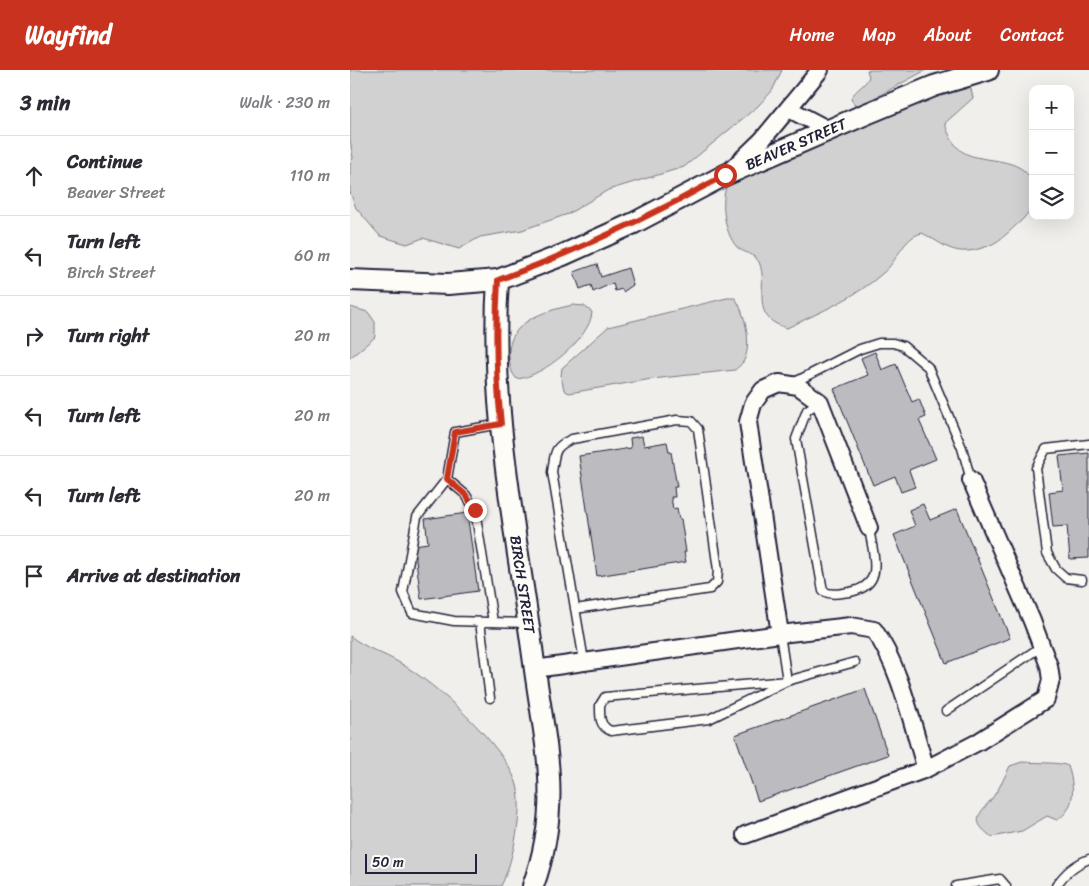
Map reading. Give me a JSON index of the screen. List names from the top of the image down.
{
  "streets": {
    "street": ["BEAVER STREET", "BIRCH STREET"]
  },
  "crossings": [
    ["BEAVER STREET", "BIRCH STREET"]
  ],
  "scale_bar": "50 m",
  "page": {
    "header": "Wayfind",
    "nav": [
      "Home",
      "Map",
      "About",
      "Contact"
    ],
    "heading": ["3 min", "Walk · 230 m"],
    "map_buttons": ["+", "−"],
    "list": [
      ["Continue", "Beaver Street", "110 m"],
      ["Turn left", "Birch Street", "60 m"],
      ["Turn right", "20 m"],
      ["Turn left", "20 m"],
      ["Turn left", "20 m"],
      "Arrive at destination"
    ],
    "scale": "50 m"
  }
}
